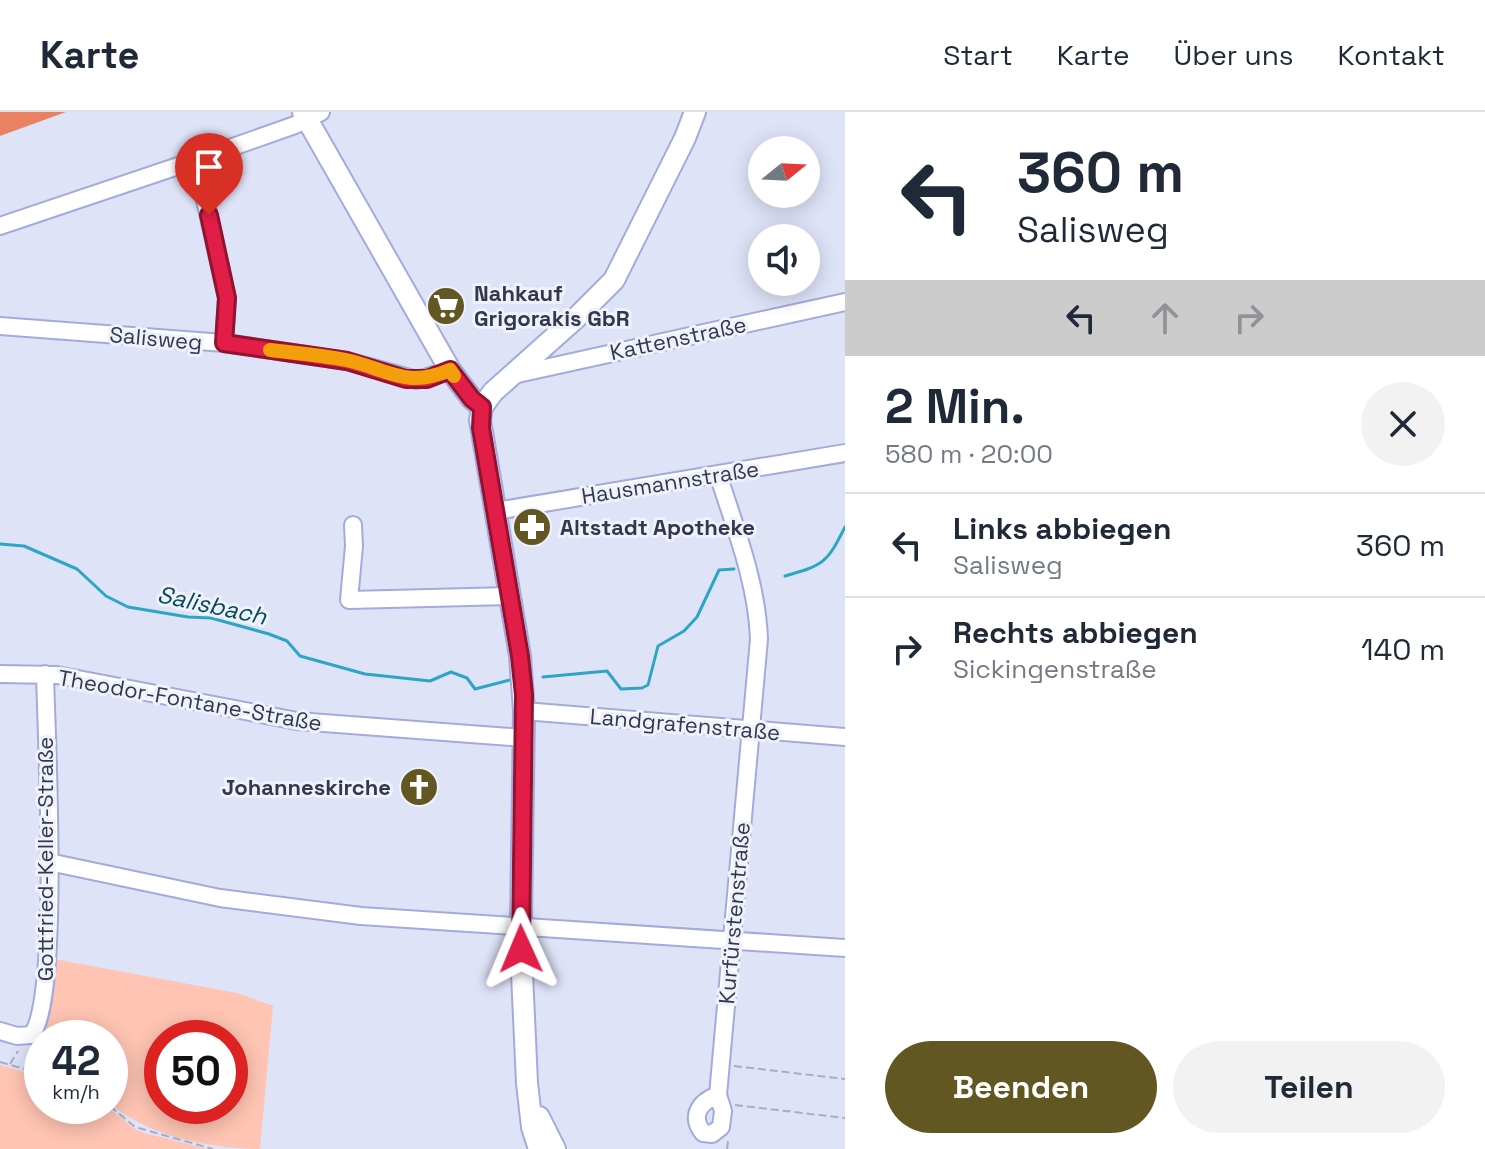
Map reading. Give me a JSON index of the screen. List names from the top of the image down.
{
  "streets": {
    "street": [
      "Salisweg",
      "Kattenstraße",
      "Hausmannstraße",
      "Theodor-Fontane-Straße",
      "Landgrafenstraße",
      "Gottfried-Keller-Straße",
      "Kurfürstenstraße"
    ]
  },
  "crossings": [
    ["Hausmannstraße", "Kurfürstenstraße"],
    ["Theodor-Fontane-Straße", "Gottfried-Keller-Straße"],
    ["Landgrafenstraße", "Kurfürstenstraße"]
  ],
  "water": ["Salisbach"],
  "places": {
    "supermarket": ["Nahkauf Grigorakis GbR"],
    "pharmacy": ["Altstadt Apotheke"],
    "church": ["Johanneskirche"]
  },
  "north": "right",
  "page": {
    "header": "Karte",
    "nav": [
      "Start",
      "Karte",
      "Über uns",
      "Kontakt"
    ],
    "turn": ["360 m", "Salisweg"],
    "heading": ["2 Min.", "580 m · 20:00"],
    "list": [
      {
        "name": "Links abbiegen",
        "note": "Salisweg",
        "value": "360 m"
      },
      {
        "name": "Rechts abbiegen",
        "note": "Sickingenstraße",
        "value": "140 m"
      }
    ],
    "speed": "42 km/h",
    "limit": "50",
    "buttons": ["Beenden", "Teilen"]
  }
}
